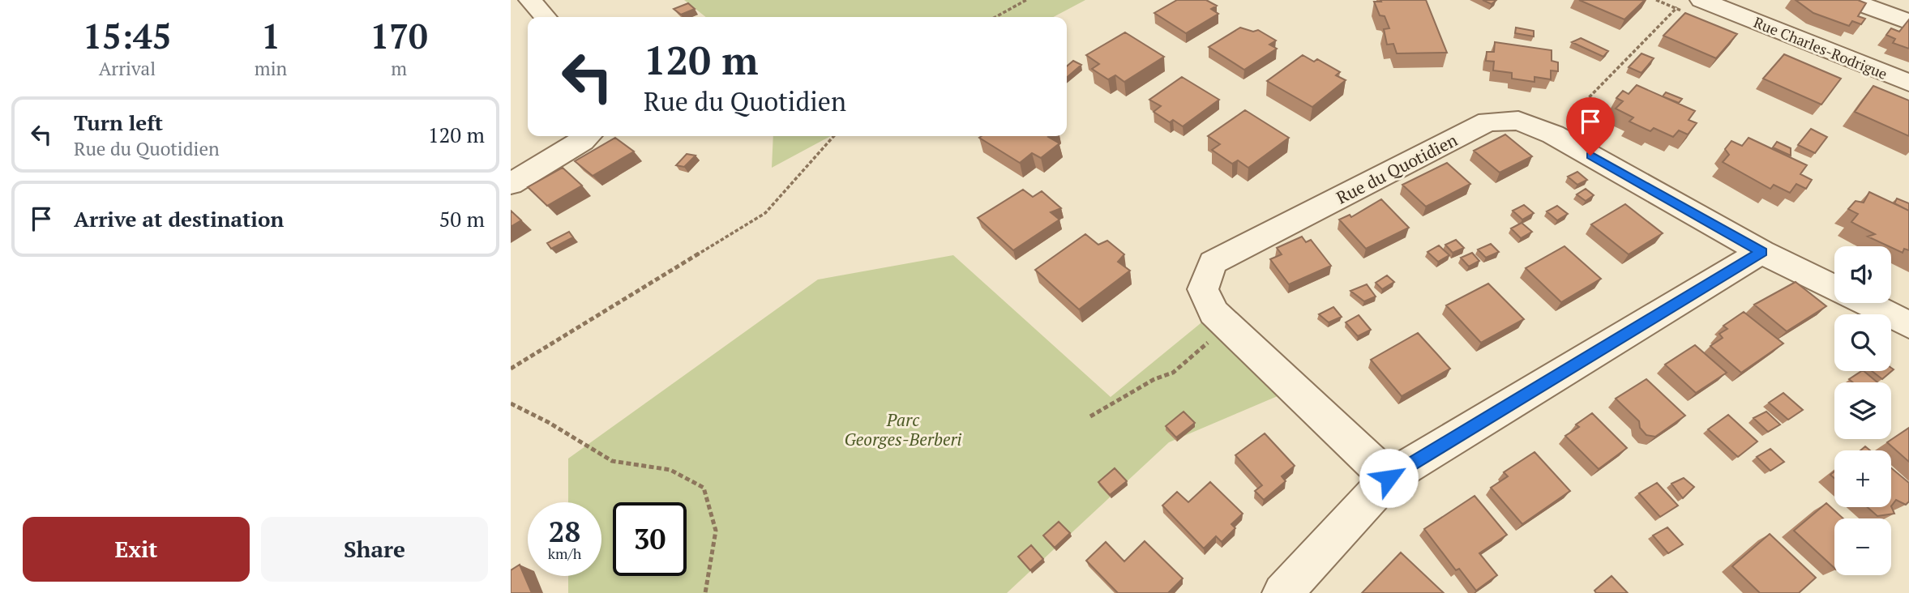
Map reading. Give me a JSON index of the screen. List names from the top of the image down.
{
  "streets": {
    "street": ["Rue Charles-Rodrigue", "Rue du Quotidien"]
  },
  "parks": ["Parc Georges-Berberi"],
  "page": {
    "eta": [
      "15:45",
      "Arrival",
      "1",
      "min",
      "170",
      "m"
    ],
    "turn": ["120 m", "Rue du Quotidien"],
    "list": [
      {
        "name": "Turn left",
        "note": "Rue du Quotidien",
        "value": "120 m"
      },
      {
        "name": "Arrive at destination",
        "value": "50 m"
      }
    ],
    "map_buttons": ["+", "−"],
    "speed": "28 km/h",
    "limit": "30",
    "buttons": ["Exit", "Share"]
  }
}
